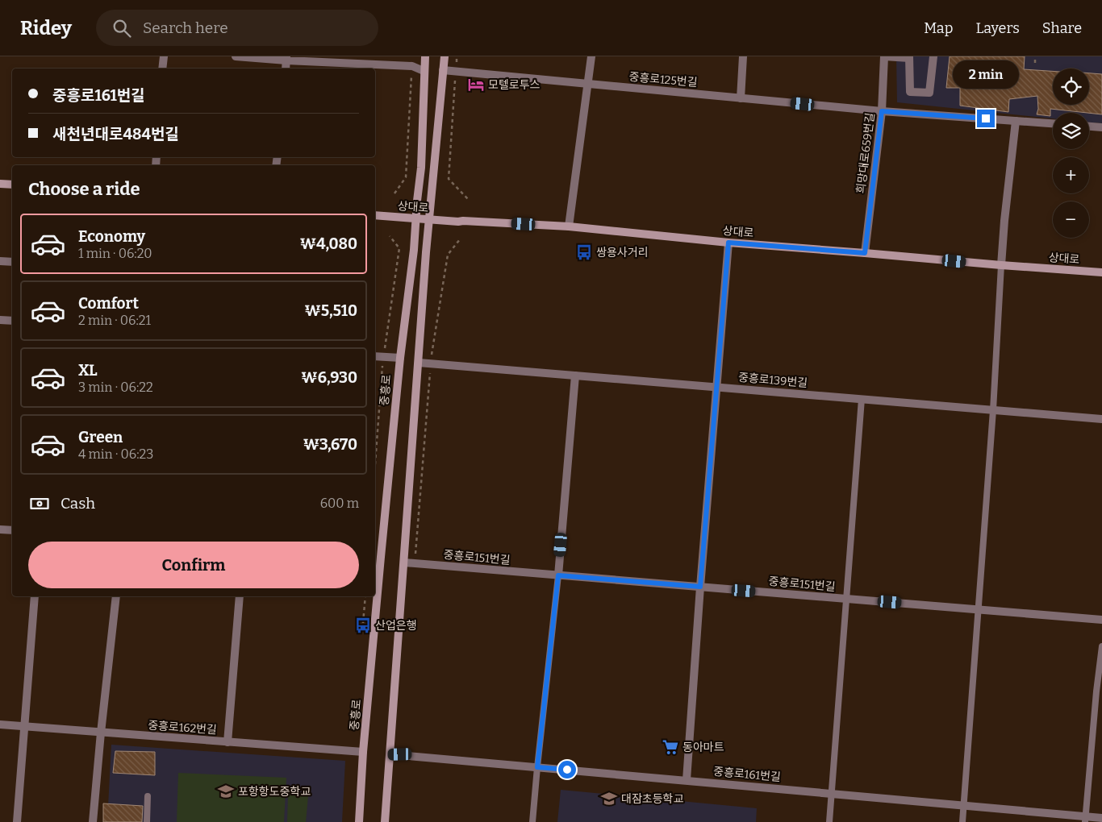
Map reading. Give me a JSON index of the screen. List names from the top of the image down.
{
  "streets": {
    "main road": ["상대로", "중흥로"],
    "street": [
      "중흥로125번길",
      "희망대로659번길",
      "중흥로139번길",
      "중흥로151번길",
      "중흥로162번길",
      "중흥로161번길"
    ]
  },
  "crossings": [
    ["중흥로125번길", "희망대로659번길"],
    ["희망대로659번길", "상대로"],
    ["상대로", "중흥로"],
    ["중흥로", "중흥로162번길"]
  ],
  "places": {
    "hotel": ["모텔로투스"],
    "bus stop": ["쌍용사거리", "산업은행"],
    "supermarket": ["동아마트"],
    "school or university": ["포항항도중학교", "대잠초등학교"]
  },
  "page": {
    "header": "Ridey",
    "search": "Search here",
    "nav": ["Map", "Layers", "Share"],
    "bubble": "2 min",
    "map_buttons": ["+", "−"],
    "banner": ["중흥로161번길", "새천년대로484번길"],
    "heading": "Choose a ride",
    "list": [
      {
        "name": "Economy",
        "note": "1 min · 06:20",
        "value": "₩4,080"
      },
      {
        "name": "Comfort",
        "note": "2 min · 06:21",
        "value": "₩5,510"
      },
      {
        "name": "XL",
        "note": "3 min · 06:22",
        "value": "₩6,930"
      },
      {
        "name": "Green",
        "note": "4 min · 06:23",
        "value": "₩3,670"
      }
    ],
    "pay": ["Cash", "600 m"],
    "buttons": "Confirm"
  }
}
